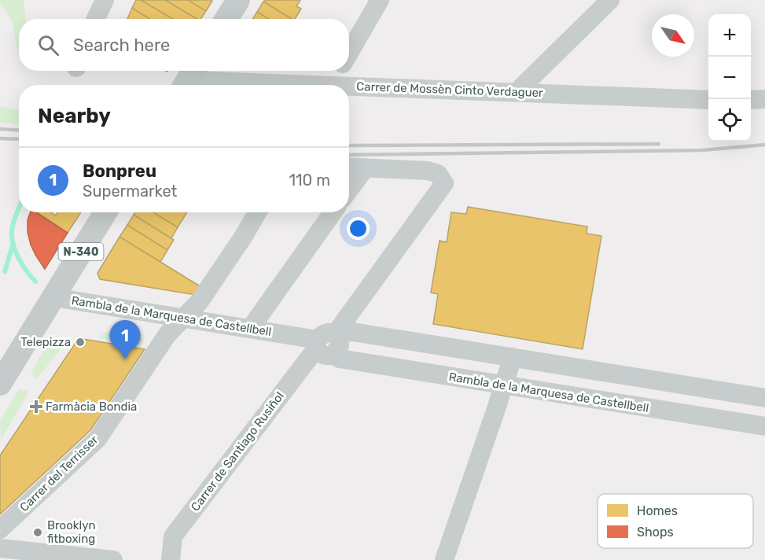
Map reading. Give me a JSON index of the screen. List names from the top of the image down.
{
  "streets": {
    "main road": ["N-340"],
    "street": [
      "Carrer de Mossèn Cinto Verdaguer",
      "Rambla de la Marquesa de Castellbell",
      "Carrer de Santiago Rusiñol",
      "Carrer del Terrisser"
    ]
  },
  "crossings": [
    ["N-340", "Rambla de la Marquesa de Castellbell"],
    ["Rambla de la Marquesa de Castellbell", "Carrer de Santiago Rusiñol"],
    ["Rambla de la Marquesa de Castellbell", "Carrer del Terrisser"]
  ],
  "places": {
    "other": ["Telepizza", "Brooklyn fitboxing"],
    "health": ["Farmàcia Bondia"]
  },
  "legend": ["Homes", "Shops"],
  "north": "bottom right",
  "page": {
    "map_buttons": ["+", "−"],
    "search": "Search here",
    "heading": "Nearby",
    "list": [
      {
        "mark": "1",
        "name": "Bonpreu",
        "note": "Supermarket",
        "value": "110 m"
      }
    ],
    "pins": "1"
  }
}
